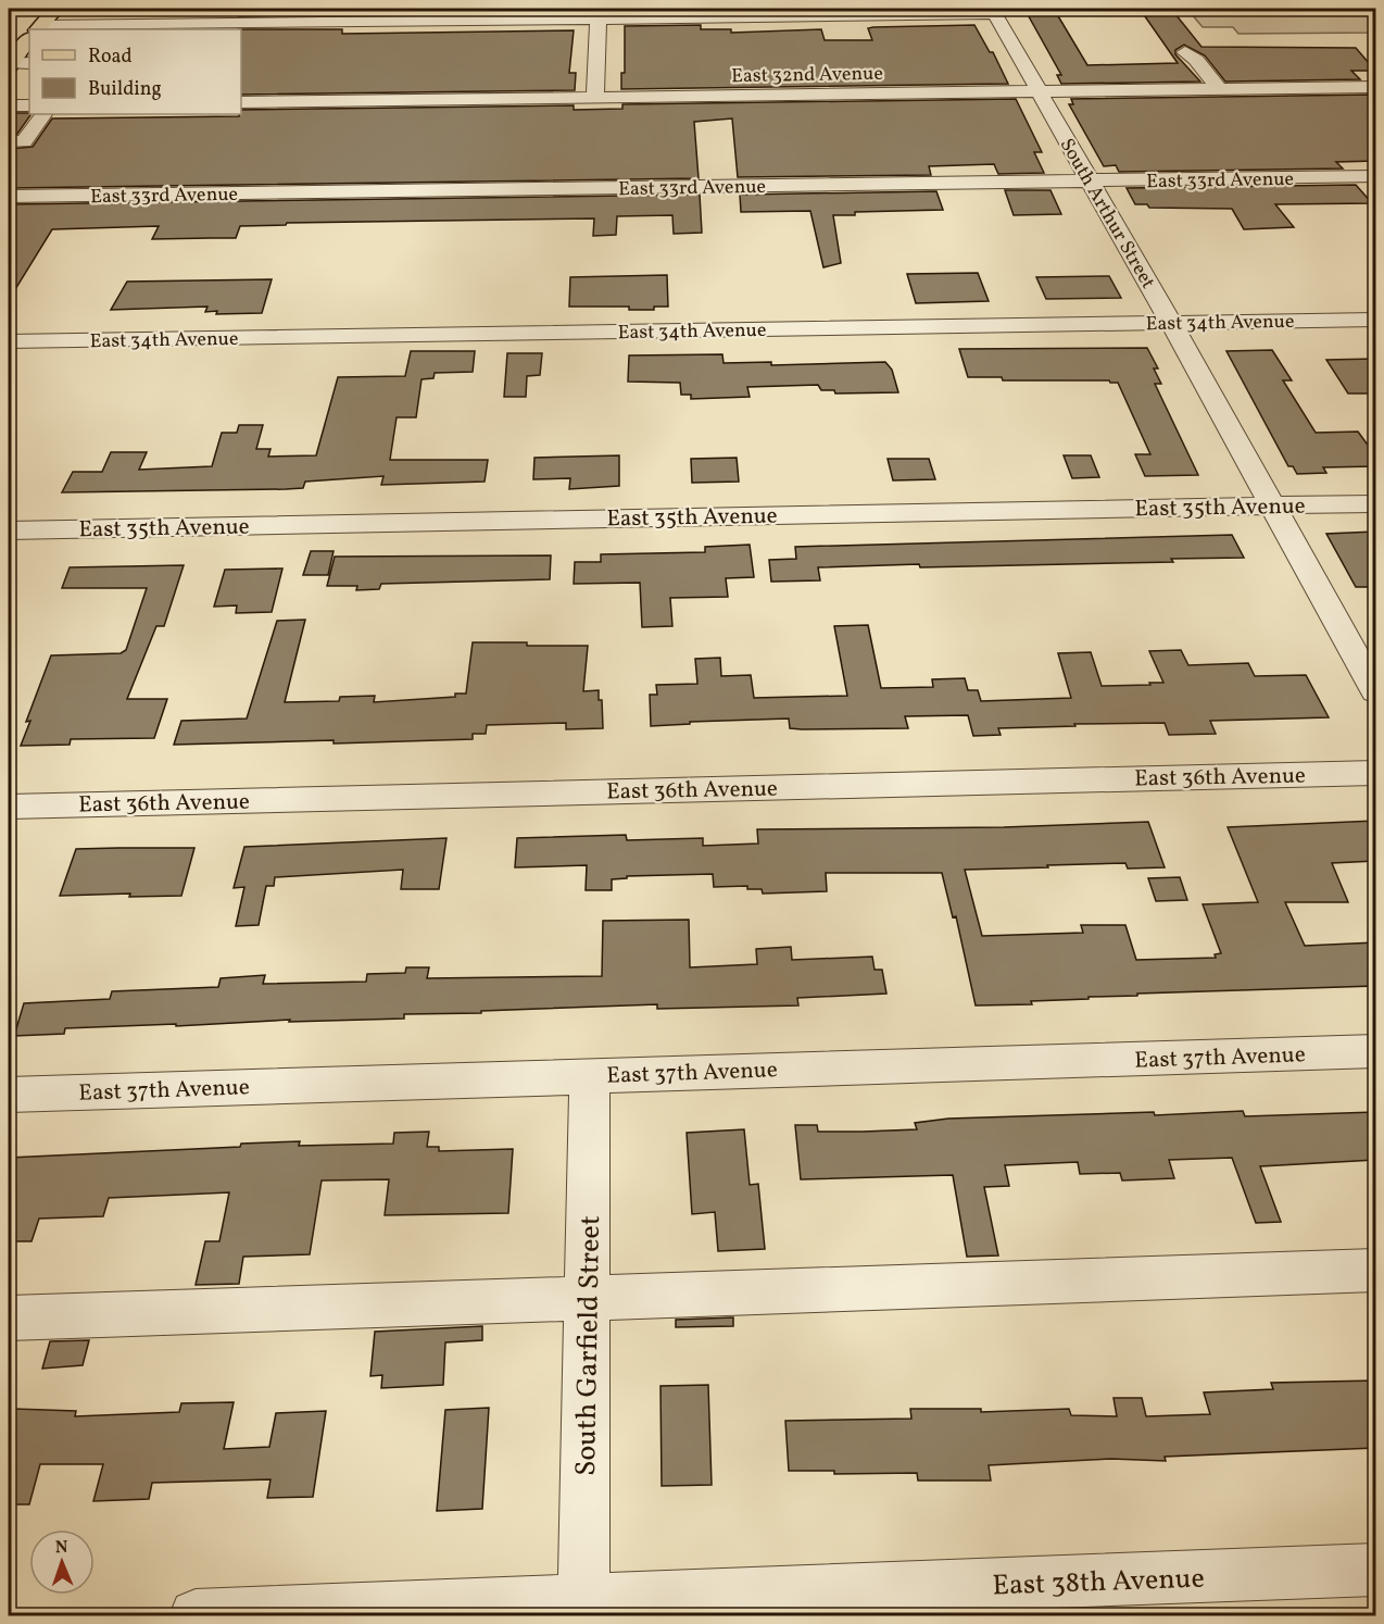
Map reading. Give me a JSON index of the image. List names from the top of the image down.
{
  "streets": {
    "street": [
      "East 32nd Avenue",
      "East 33rd Avenue",
      "South Arthur Street",
      "East 34th Avenue",
      "East 35th Avenue",
      "East 36th Avenue",
      "East 37th Avenue",
      "South Garfield Street",
      "East 38th Avenue"
    ]
  },
  "crossings": [
    ["East 32nd Avenue", "South Arthur Street"],
    ["East 33rd Avenue", "South Arthur Street"],
    ["South Arthur Street", "East 34th Avenue"],
    ["South Arthur Street", "East 35th Avenue"],
    ["East 37th Avenue", "South Garfield Street"],
    ["South Garfield Street", "East 38th Avenue"]
  ],
  "legend": ["Road", "Building"],
  "north": "top"
}
